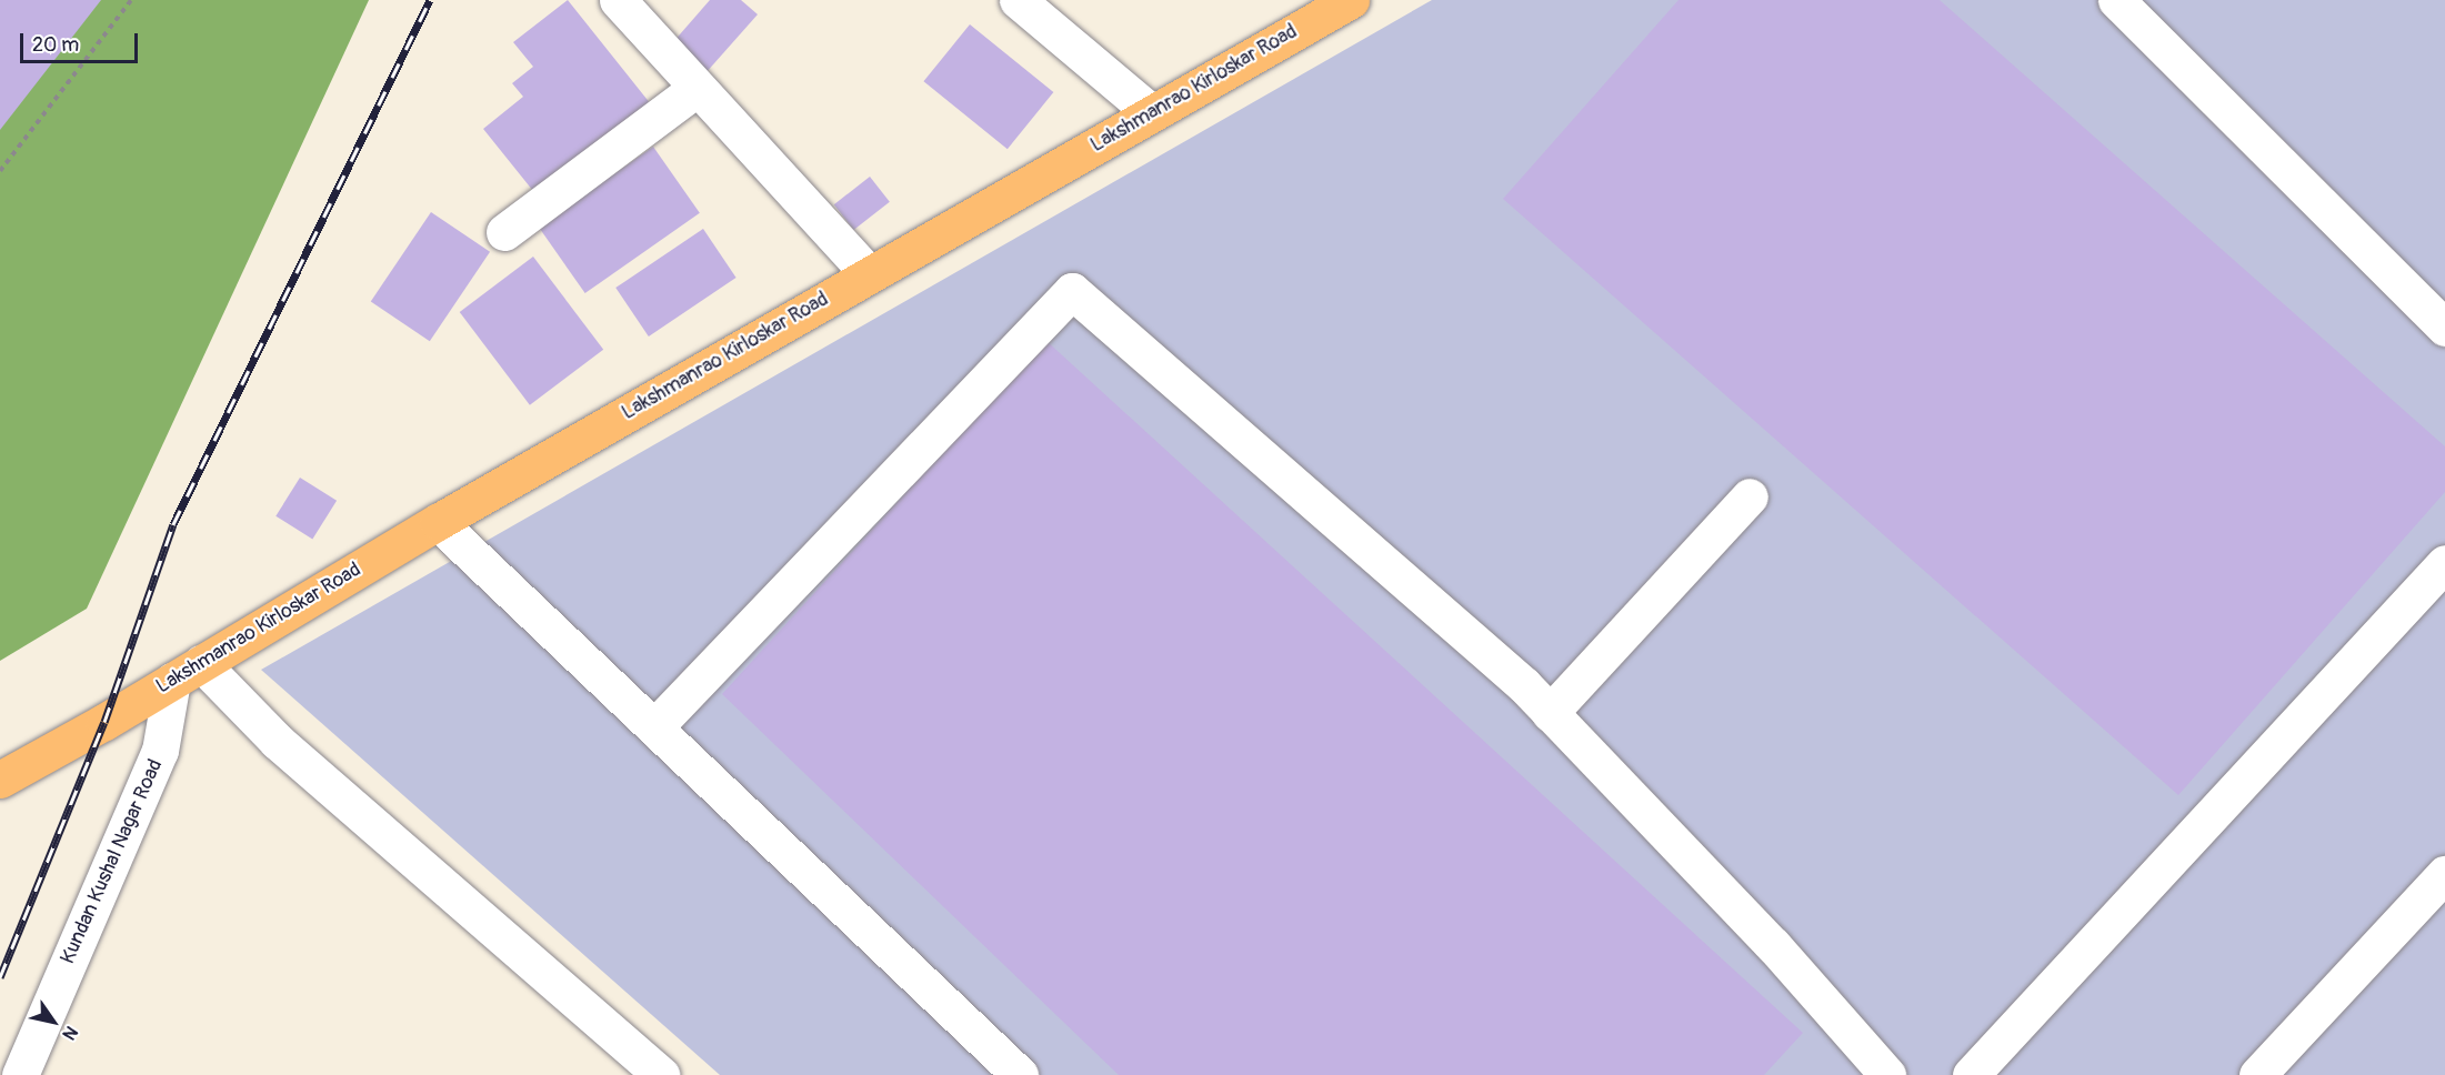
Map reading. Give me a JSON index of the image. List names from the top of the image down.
{
  "streets": {
    "main road": ["Lakshmanrao Kirloskar Road"],
    "street": ["Kundan Kushal Nagar Road"]
  },
  "crossings": [
    ["Lakshmanrao Kirloskar Road", "Kundan Kushal Nagar Road"]
  ],
  "scale_bar": "20 m",
  "north": "bottom right"
}
